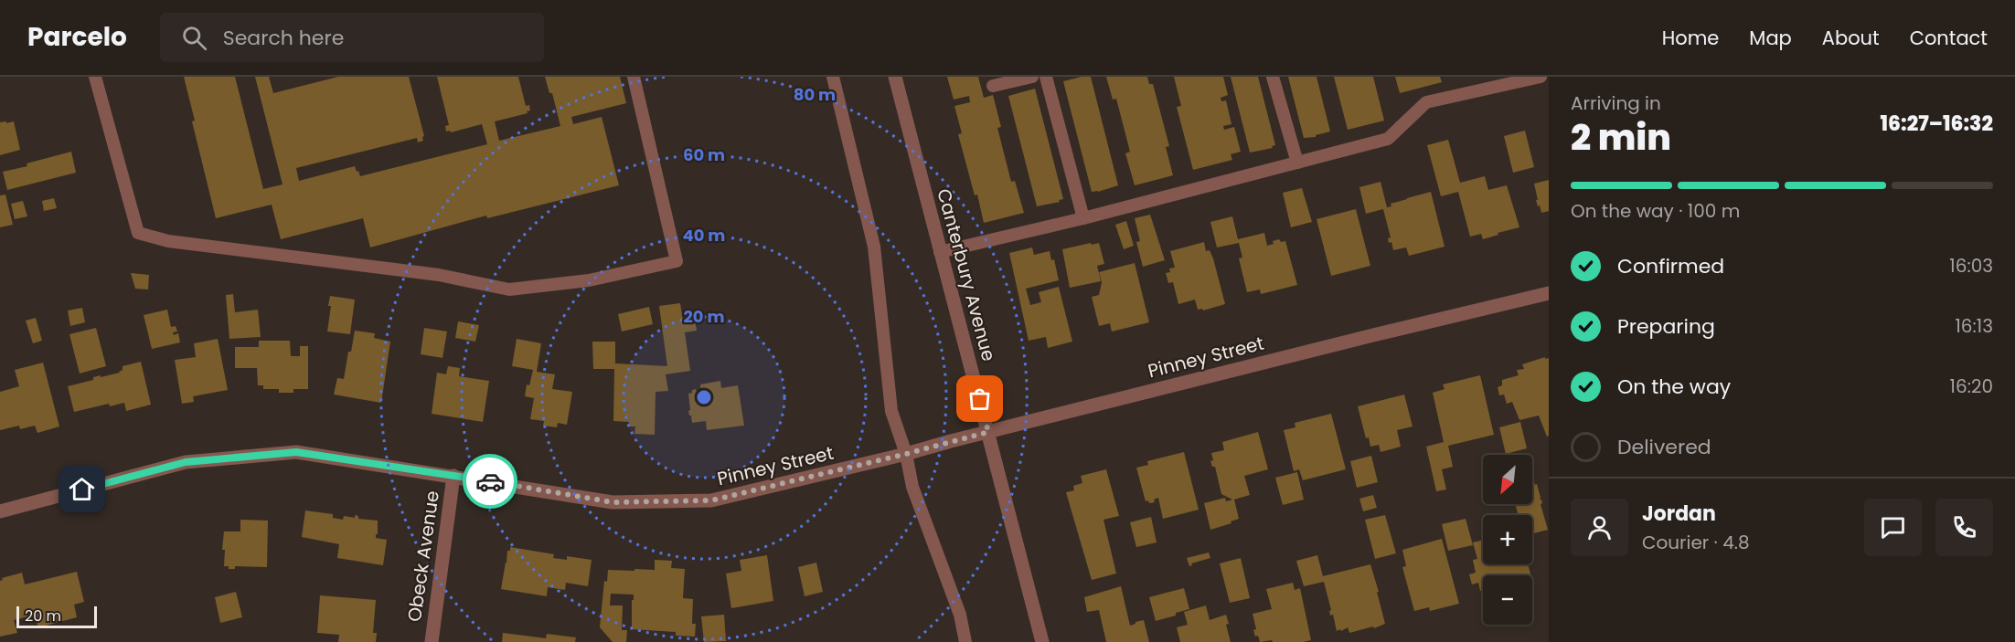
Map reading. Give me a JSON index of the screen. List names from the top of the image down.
{
  "streets": {
    "street": ["Canterbury Avenue", "Pinney Street", "Obeck Avenue"]
  },
  "crossings": [
    ["Canterbury Avenue", "Pinney Street"],
    ["Pinney Street", "Obeck Avenue"]
  ],
  "scale_bar": "20 m",
  "north": "bottom left",
  "page": {
    "header": "Parcelo",
    "search": "Search here",
    "nav": [
      "Home",
      "Map",
      "About",
      "Contact"
    ],
    "heading": ["2 min", "Arriving in", "16:27–16:32"],
    "panel": ["Jordan", "Courier · 4.8"],
    "bar": "On the way · 100 m",
    "list": [
      ["Confirmed", "16:03"],
      ["Preparing", "16:13"],
      ["On the way", "16:20"],
      "Delivered"
    ],
    "map_buttons": ["+", "−"],
    "scale": "20 m"
  },
  "rings": [
    "80 m",
    "60 m",
    "40 m",
    "20 m"
  ]
}
